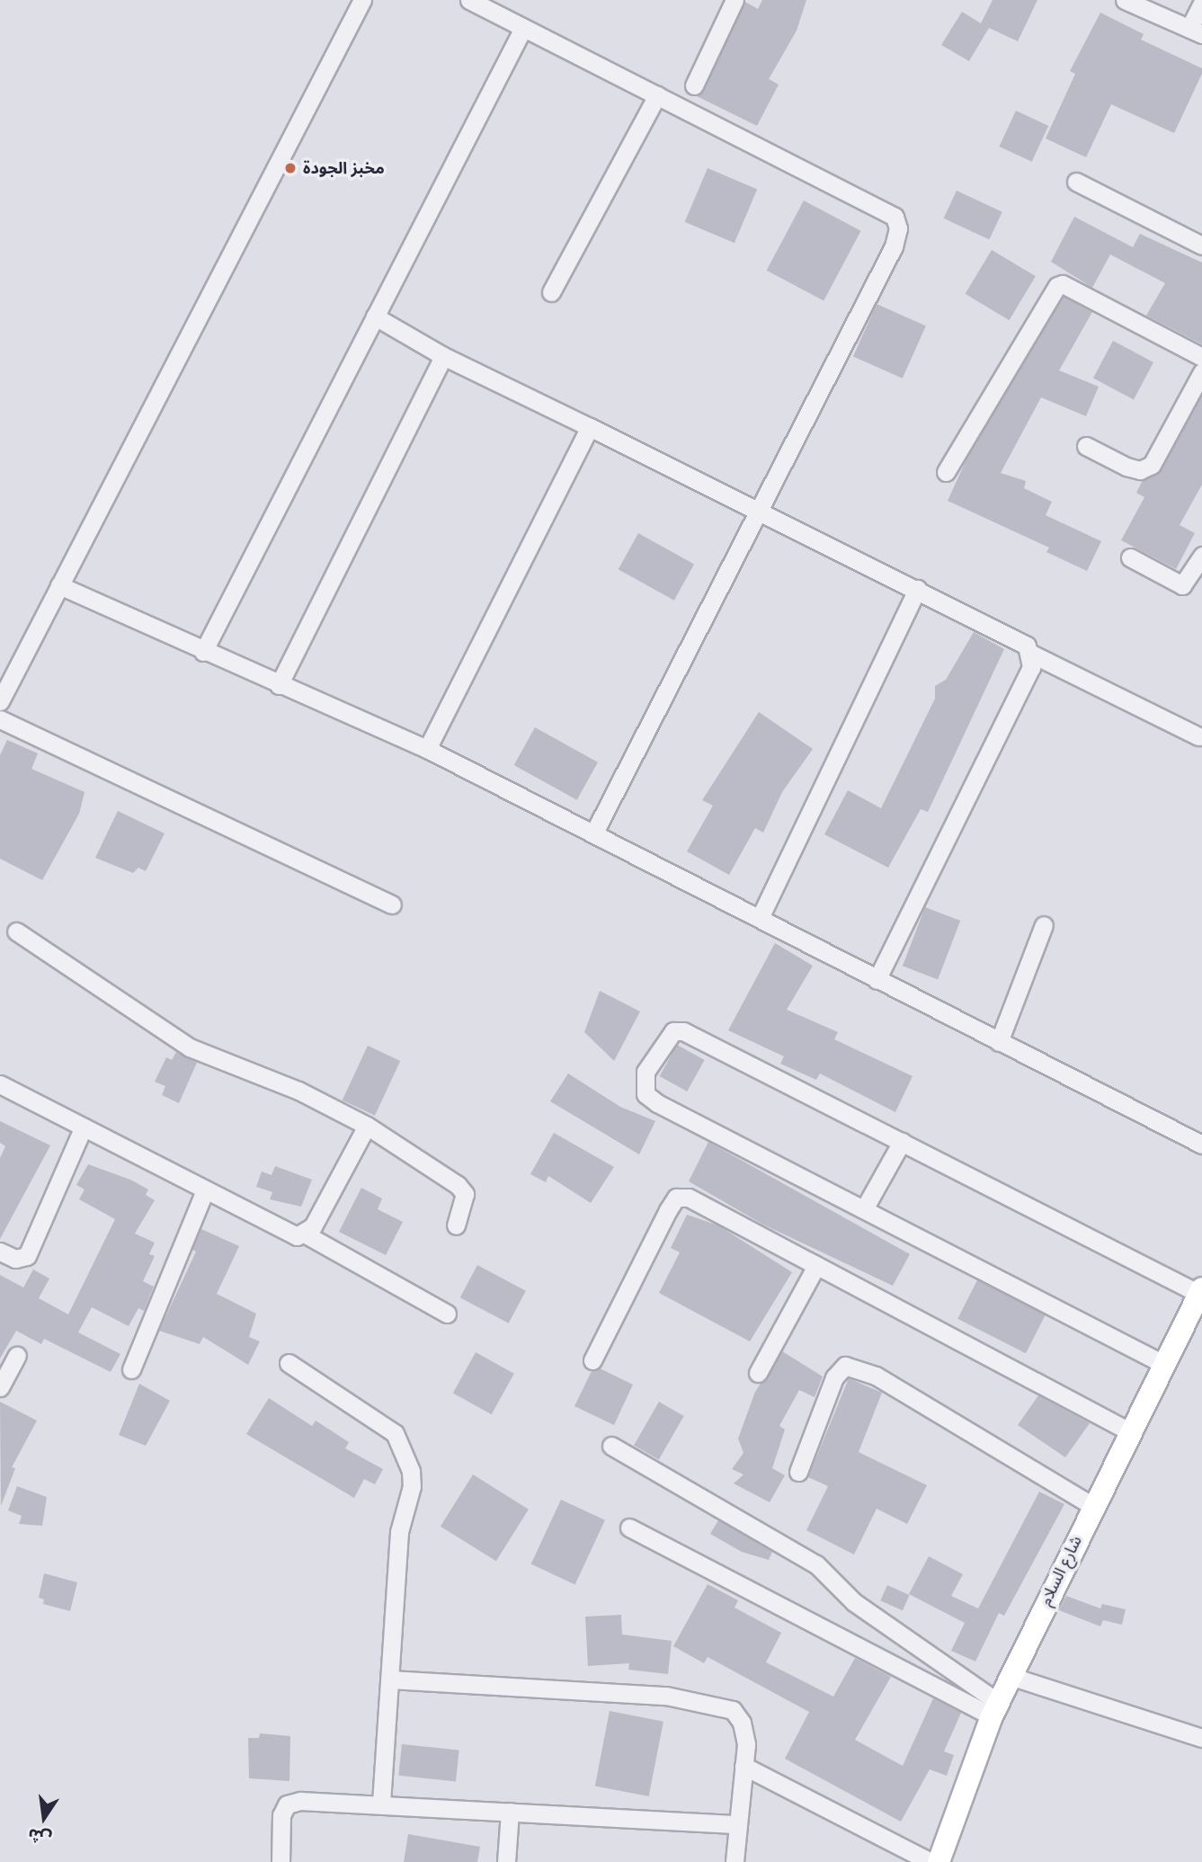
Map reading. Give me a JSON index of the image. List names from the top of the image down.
{
  "streets": {
    "main road": ["شارع السلام"]
  },
  "places": ["مخبز الجودة"],
  "north": "bottom"
}
